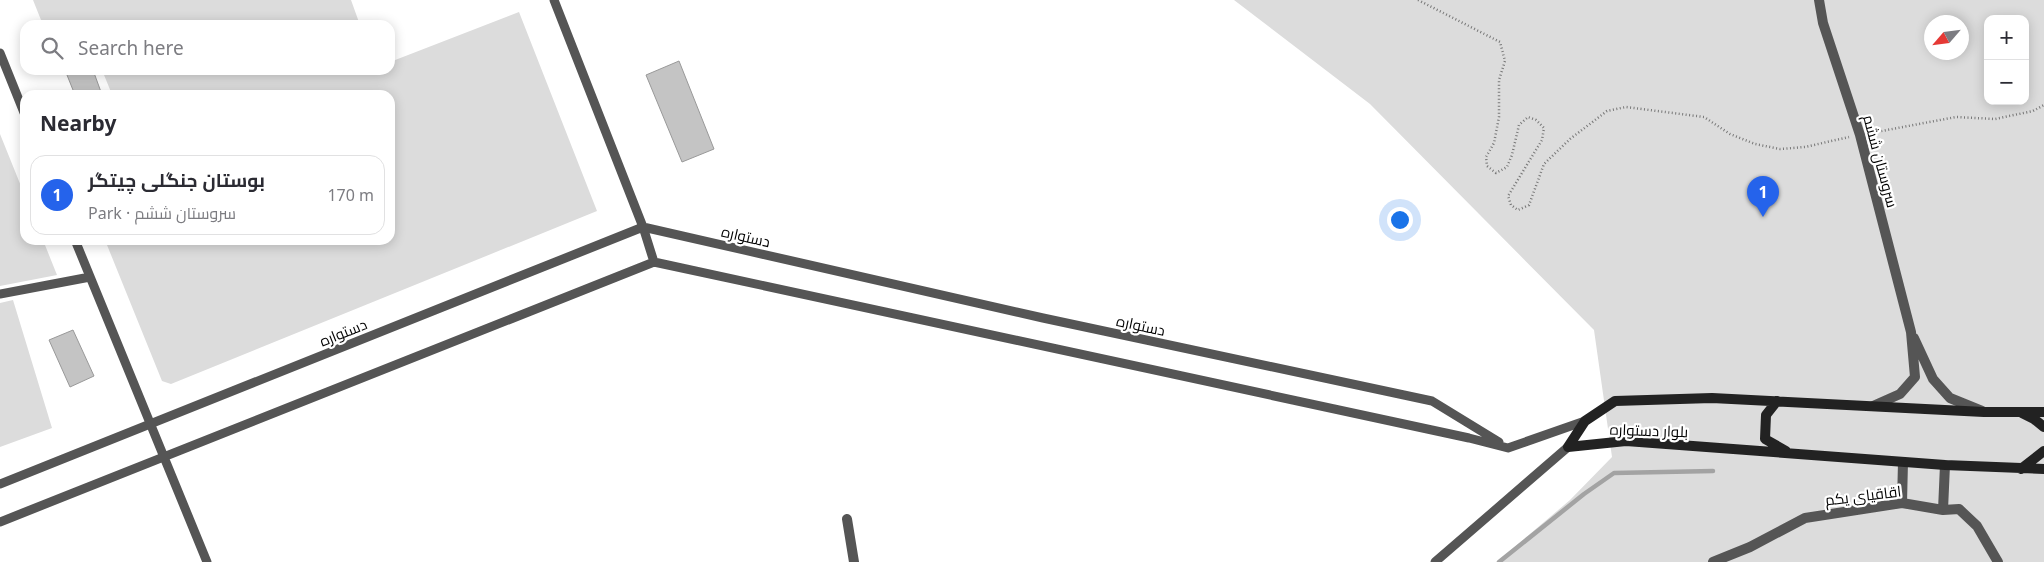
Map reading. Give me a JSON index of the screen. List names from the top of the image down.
{
  "streets": {
    "main road": ["بلوار دستواره"],
    "street": ["سروستان ششم", "اقاقیای یکم"],
    "lane": ["دستواره"]
  },
  "north": "bottom left",
  "page": {
    "map_buttons": ["+", "−"],
    "search": "Search here",
    "heading": "Nearby",
    "list": [
      {
        "mark": "1",
        "name": "بوستان جنگلی چیتگر",
        "note": "Park · سروستان ششم",
        "value": "170 m"
      }
    ],
    "pins": "1"
  }
}
